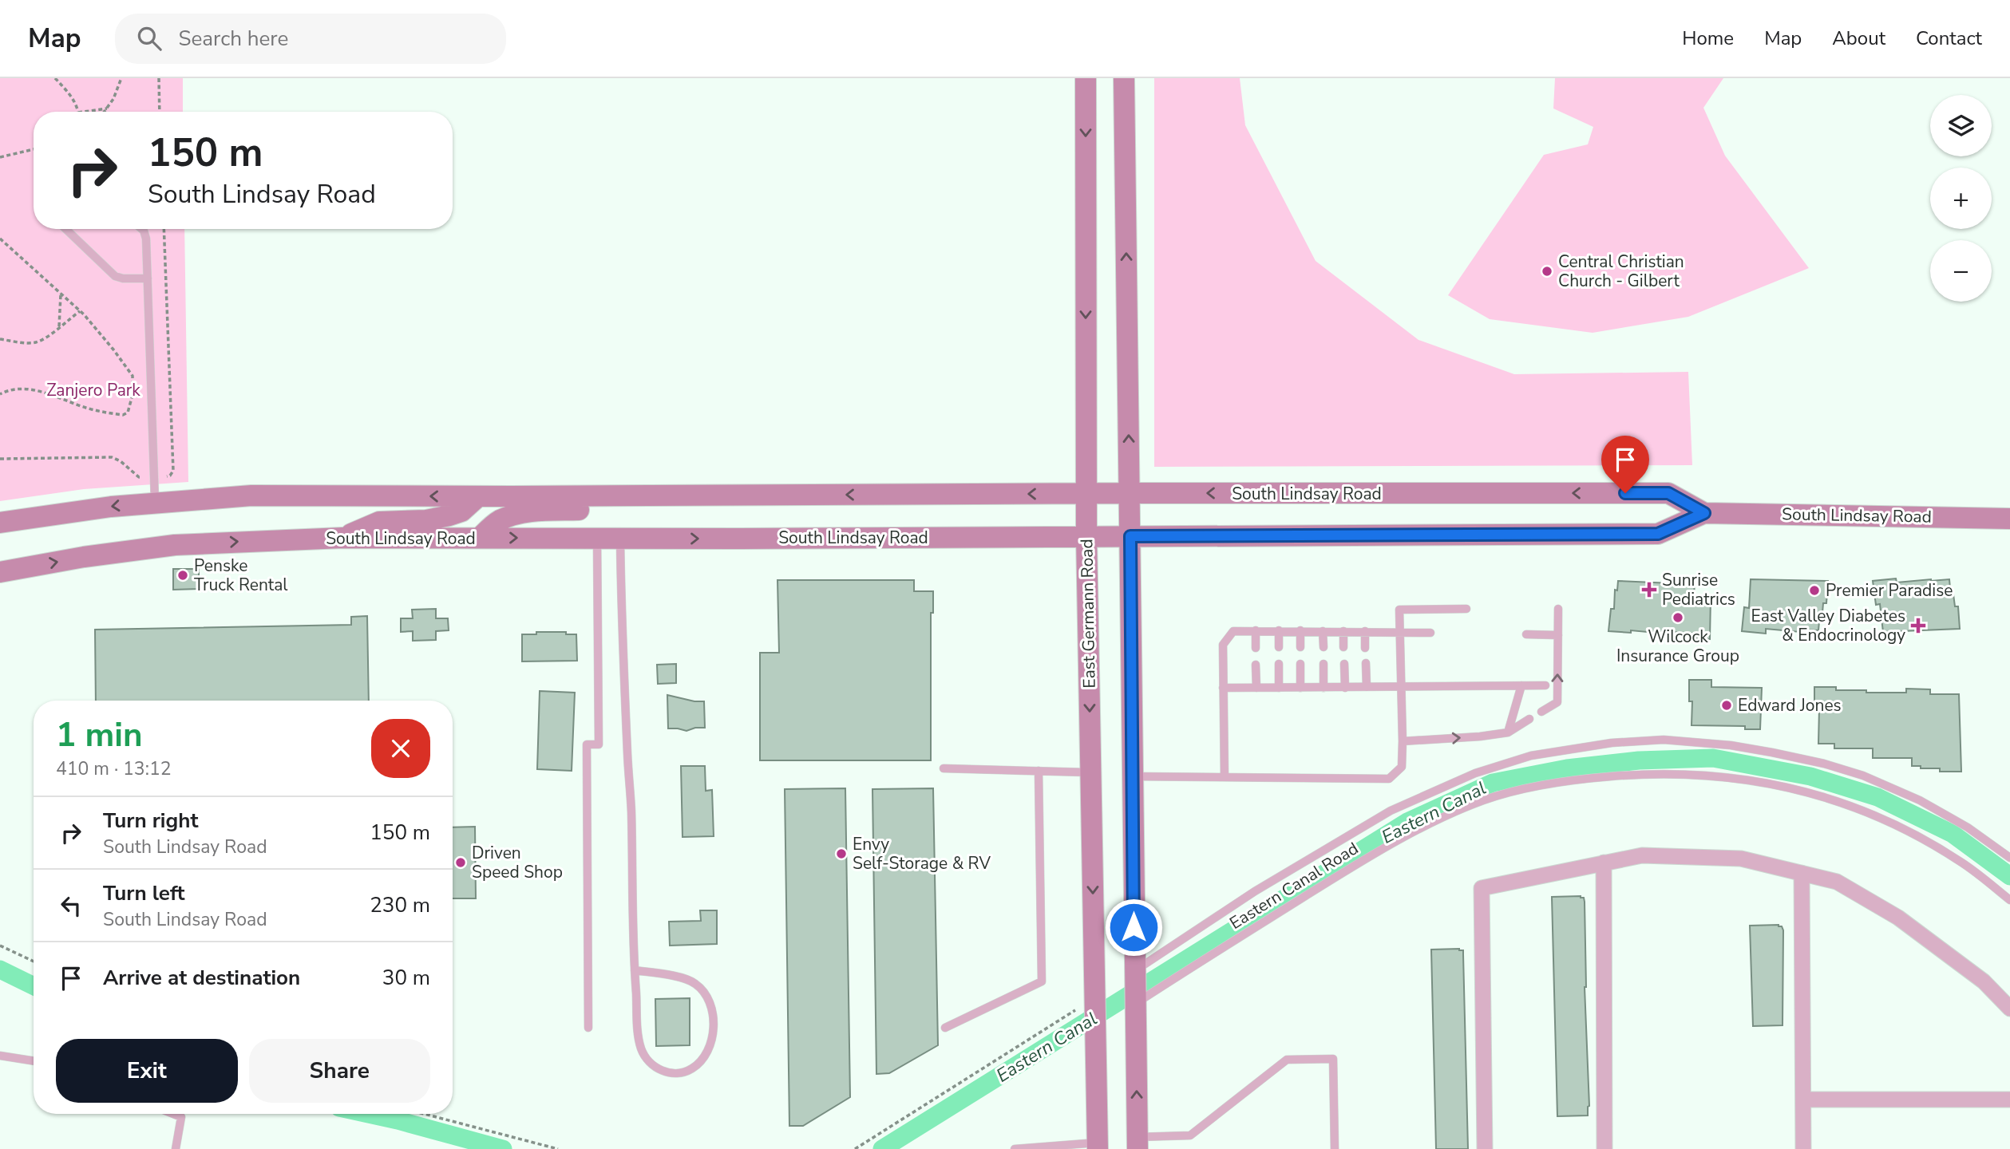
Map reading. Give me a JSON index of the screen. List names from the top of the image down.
{
  "streets": {
    "main road": ["South Lindsay Road", "East Germann Road"],
    "lane": ["Eastern Canal Road"]
  },
  "crossings": [
    ["South Lindsay Road", "East Germann Road"]
  ],
  "water": ["Eastern Canal"],
  "parks": ["Zanjero Park"],
  "places": {
    "other": [
      "Central Christian Church - Gilbert",
      "Penske Truck Rental",
      "Premier Paradise",
      "Wilcock Insurance Group",
      "Edward Jones",
      "Envy Self-Storage & RV",
      "Driven Speed Shop"
    ],
    "health": ["Sunrise Pediatrics", "East Valley Diabetes & Endocrinology"]
  },
  "page": {
    "header": "Map",
    "search": "Search here",
    "nav": [
      "Home",
      "Map",
      "About",
      "Contact"
    ],
    "map_buttons": ["+", "−"],
    "turn": ["150 m", "South Lindsay Road"],
    "heading": ["1 min", "410 m · 13:12"],
    "list": [
      {
        "name": "Turn right",
        "note": "South Lindsay Road",
        "value": "150 m"
      },
      {
        "name": "Turn left",
        "note": "South Lindsay Road",
        "value": "230 m"
      },
      {
        "name": "Arrive at destination",
        "value": "30 m"
      }
    ],
    "buttons": ["Exit", "Share"]
  }
}
